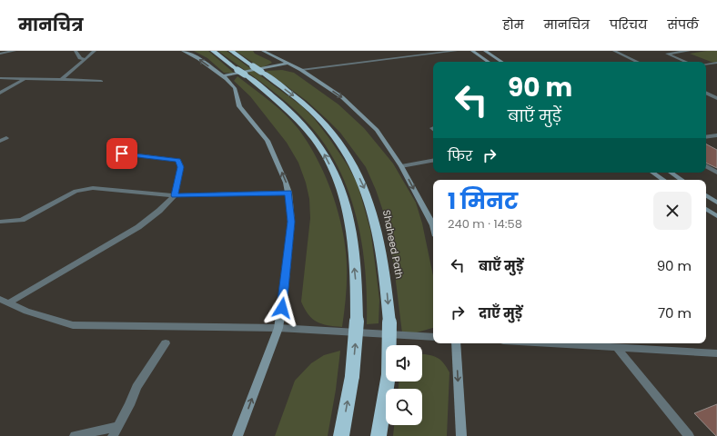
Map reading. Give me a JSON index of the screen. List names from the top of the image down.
{
  "streets": {
    "highway": ["Shaheed Path"]
  },
  "page": {
    "header": "मानचित्र",
    "nav": [
      "होम",
      "मानचित्र",
      "परिचय",
      "संपर्क"
    ],
    "turn": ["90 m", "बाएँ मुड़ें"],
    "then": "फिर",
    "heading": ["1 मिनट", "240 m · 14:58"],
    "list": [
      {
        "name": "बाएँ मुड़ें",
        "value": "90 m"
      },
      {
        "name": "दाएँ मुड़ें",
        "value": "70 m"
      }
    ]
  }
}
